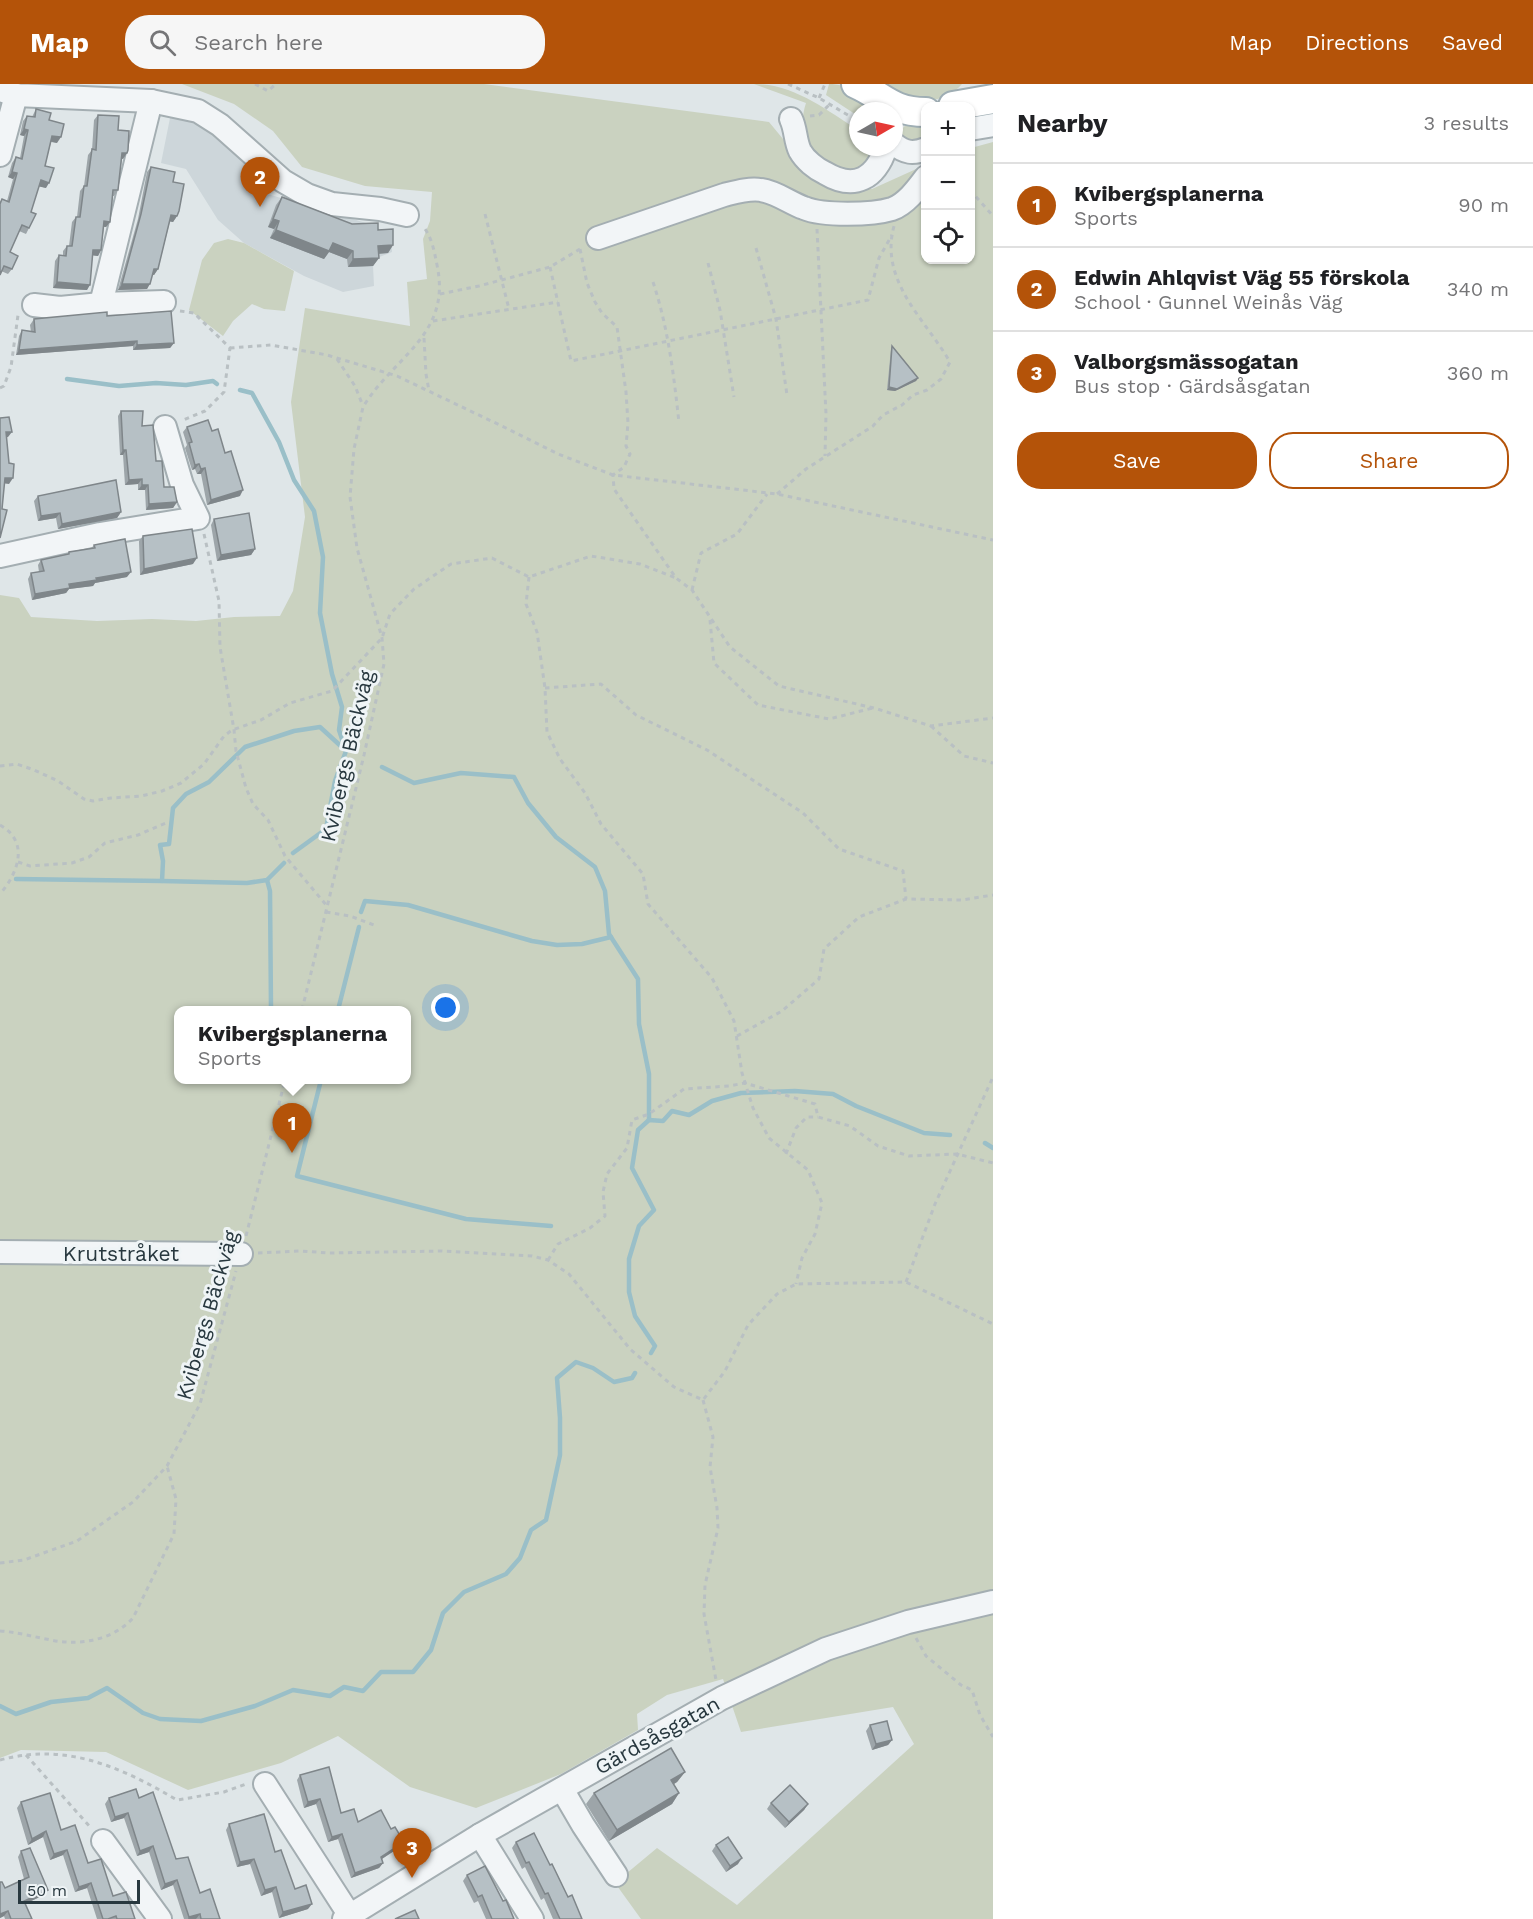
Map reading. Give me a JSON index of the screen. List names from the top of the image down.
{
  "streets": {
    "street": ["Krutstråket", "Gärdsåsgatan"],
    "path": ["Kvibergs Bäckväg"]
  },
  "crossings": [
    ["Kvibergs Bäckväg", "Krutstråket"]
  ],
  "scale_bar": "50 m",
  "north": "right",
  "page": {
    "header": "Map",
    "search": "Search here",
    "nav": ["Map", "Directions", "Saved"],
    "heading": ["Nearby", "3 results"],
    "map_buttons": ["+", "−"],
    "pins": ["2", "1", "3"],
    "list": [
      {
        "mark": "1",
        "name": "Kvibergsplanerna",
        "note": "Sports",
        "value": "90 m"
      },
      {
        "mark": "2",
        "name": "Edwin Ahlqvist Väg 55 förskola",
        "note": "School · Gunnel Weinås Väg",
        "value": "340 m"
      },
      {
        "mark": "3",
        "name": "Valborgsmässogatan",
        "note": "Bus stop · Gärdsåsgatan",
        "value": "360 m"
      }
    ],
    "buttons": ["Save", "Share"],
    "popup": ["Kvibergsplanerna", "Sports"],
    "scale": "50 m"
  }
}
